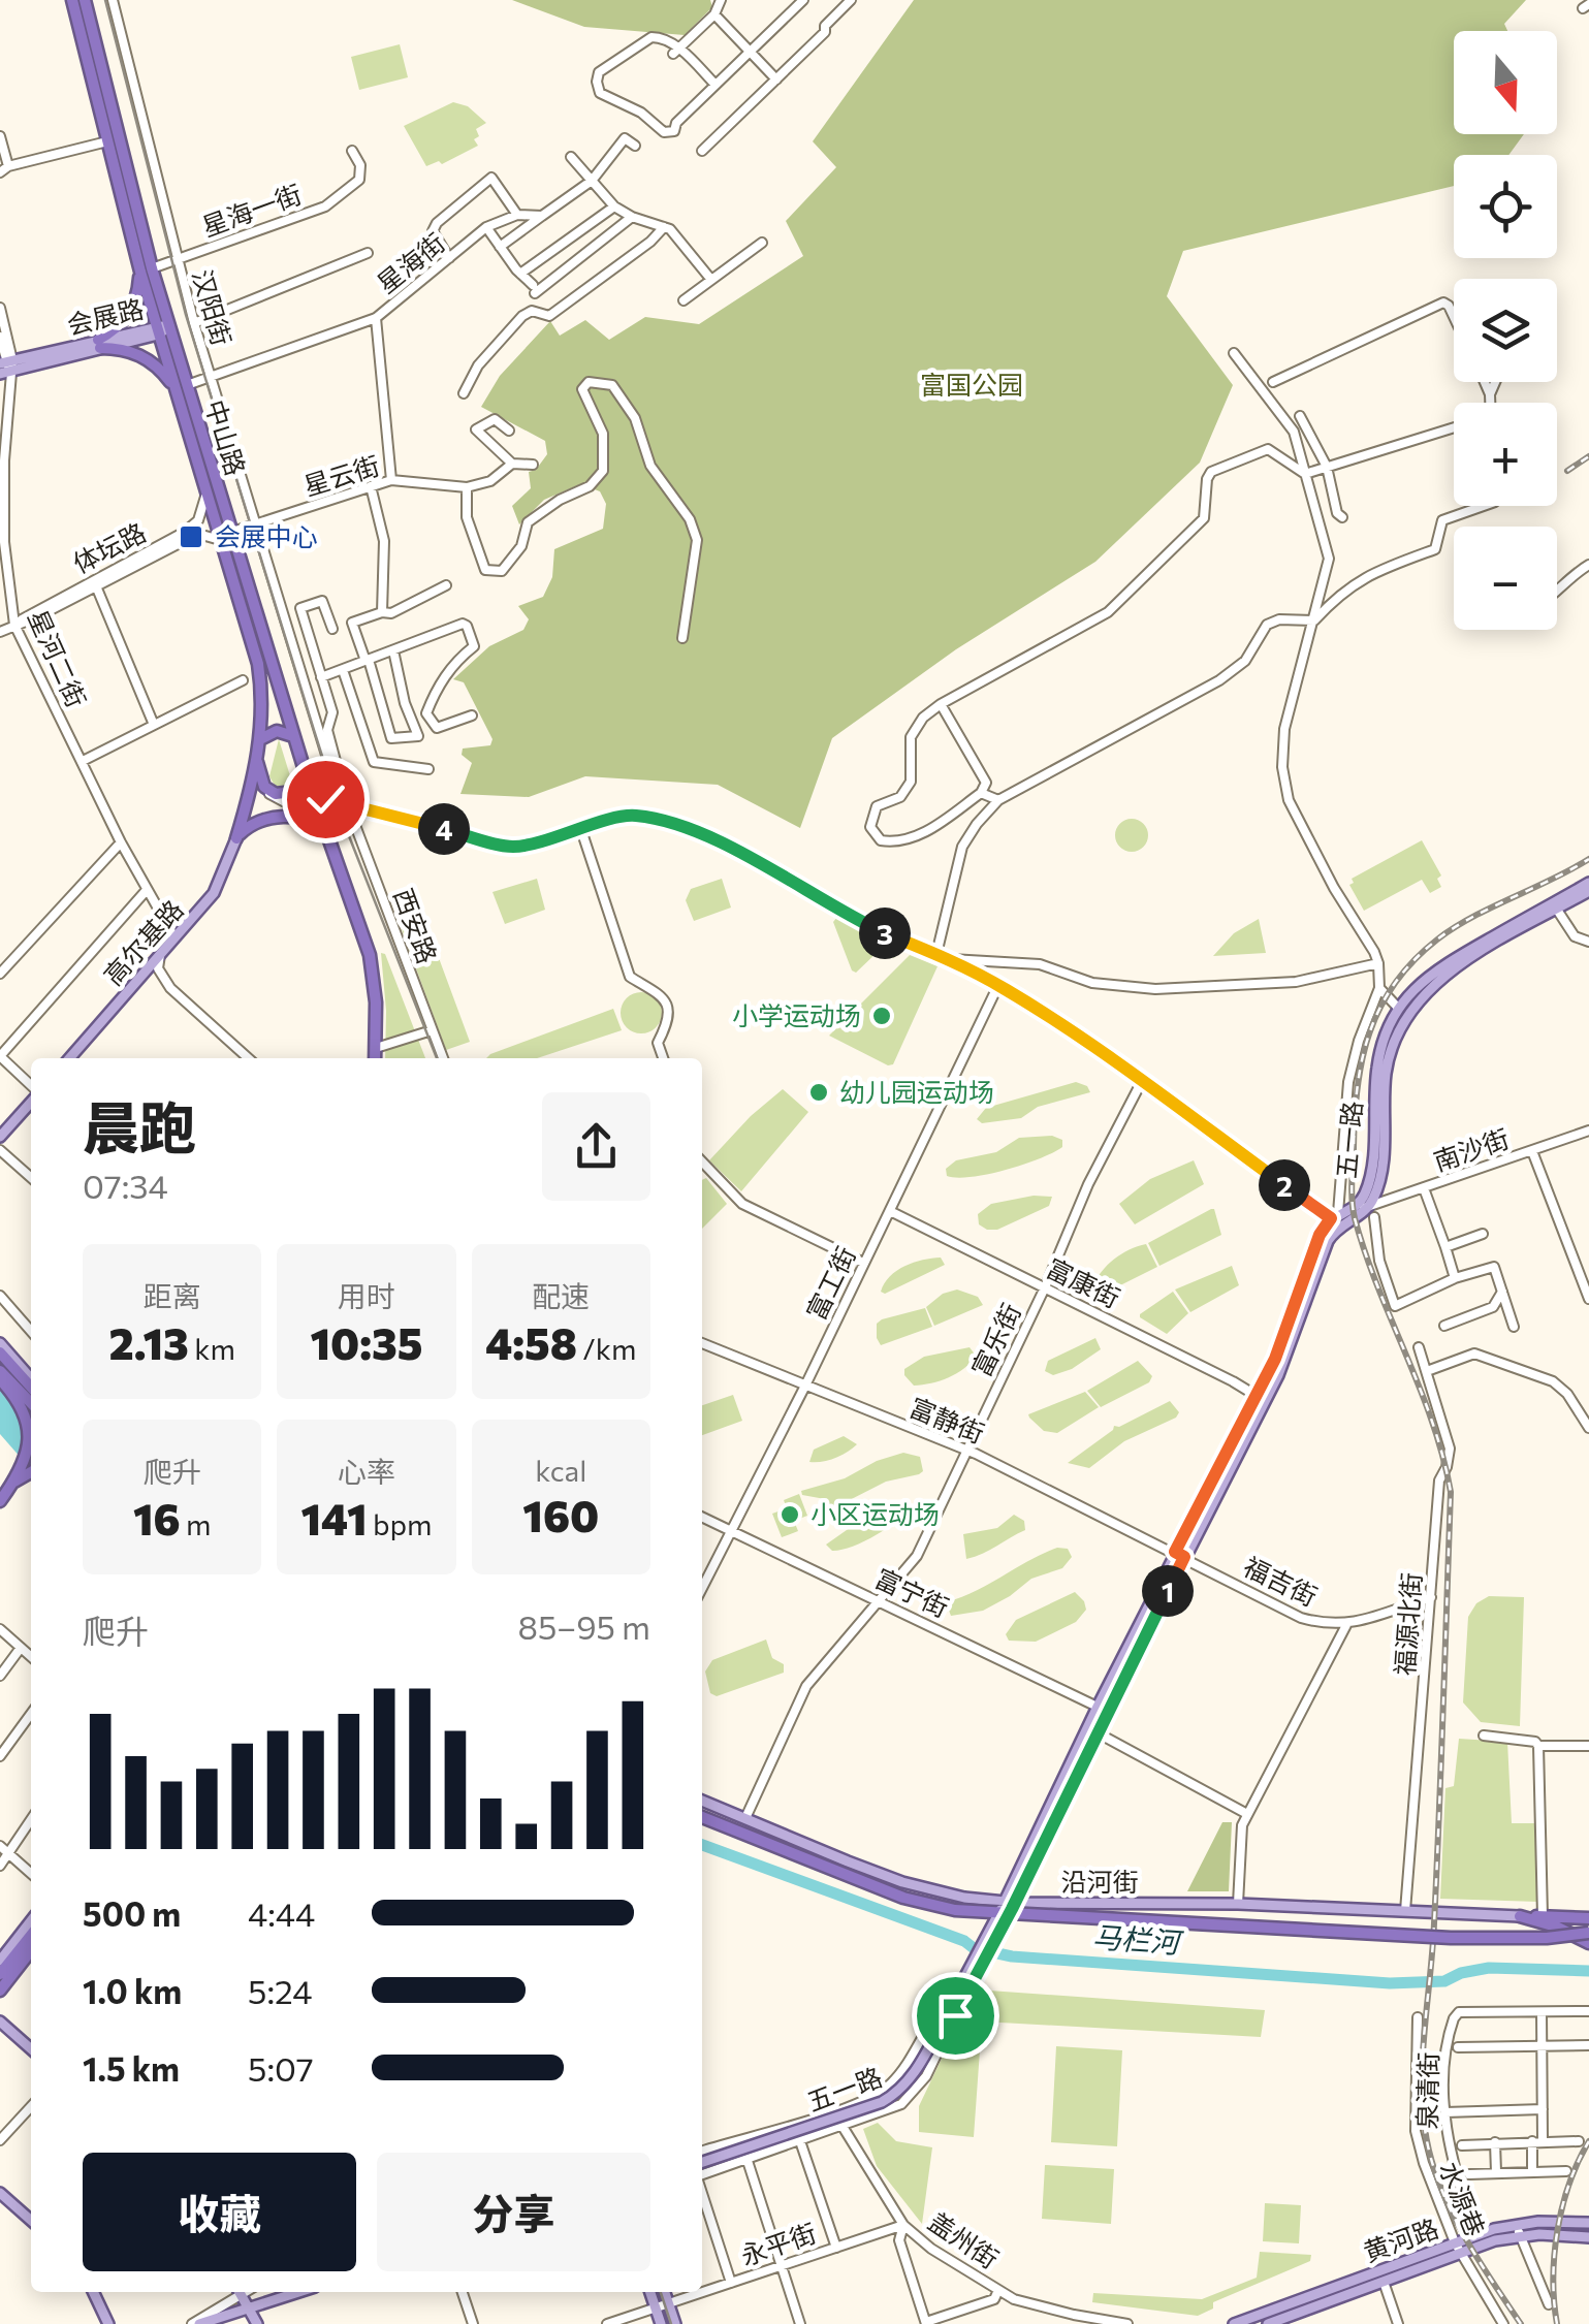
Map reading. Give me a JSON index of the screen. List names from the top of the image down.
{
  "streets": {
    "highway": ["中山路"],
    "main road": [
      "会展路",
      "高尔基路",
      "五一路",
      "沿河街",
      "黄河路"
    ],
    "street": [
      "星海一街",
      "星海街",
      "汉阳街",
      "星云街",
      "体坛路",
      "星河二街",
      "西安路",
      "南沙街",
      "富工街",
      "富康街",
      "富乐街",
      "富静街",
      "福吉街",
      "富宁街",
      "福源北街",
      "泉清街",
      "水源巷",
      "盖州街",
      "永平街"
    ]
  },
  "crossings": [
    ["星海一街", "汉阳街"],
    ["星海一街", "中山路"],
    ["星海街", "汉阳街"],
    ["星海街", "中山路"],
    ["汉阳街", "星云街"],
    ["汉阳街", "西安路"],
    ["会展路", "中山路"],
    ["会展路", "星河二街"],
    ["中山路", "星云街"],
    ["中山路", "体坛路"],
    ["中山路", "高尔基路"],
    ["体坛路", "星河二街"],
    ["星河二街", "高尔基路"],
    ["五一路", "南沙街"],
    ["五一路", "富康街"],
    ["五一路", "富静街"],
    ["五一路", "福吉街"],
    ["五一路", "富宁街"],
    ["五一路", "沿河街"],
    ["富工街", "富康街"],
    ["富工街", "富静街"],
    ["富工街", "富宁街"],
    ["富康街", "富乐街"],
    ["富乐街", "富静街"],
    ["富乐街", "富宁街"],
    ["富乐街", "沿河街"],
    ["富静街", "福吉街"],
    ["福吉街", "福源北街"],
    ["福源北街", "沿河街"],
    ["泉清街", "黄河路"],
    ["水源巷", "黄河路"],
    ["盖州街", "永平街"]
  ],
  "water": ["马栏河"],
  "parks": ["富国公园"],
  "places": {
    "transit": ["会展中心"],
    "other": ["小学运动场", "幼儿园运动场", "小区运动场"]
  },
  "north": "bottom",
  "page": {
    "map_buttons": ["+", "−"],
    "pins": [
      "4",
      "3",
      "2",
      "1"
    ],
    "heading": ["晨跑", "07:34"],
    "stats": [
      ["距离", "2.13 km"],
      ["用时", "10:35"],
      ["配速", "4:58 /km"],
      ["爬升", "16 m"],
      ["心率", "141 bpm"],
      ["kcal", "160"]
    ],
    "chart": ["爬升", "85–95 m"],
    "list": [
      {
        "name": "500 m",
        "note": "4:44"
      },
      {
        "name": "1.0 km",
        "note": "5:24"
      },
      {
        "name": "1.5 km",
        "note": "5:07"
      }
    ],
    "buttons": ["收藏", "分享"]
  }
}
